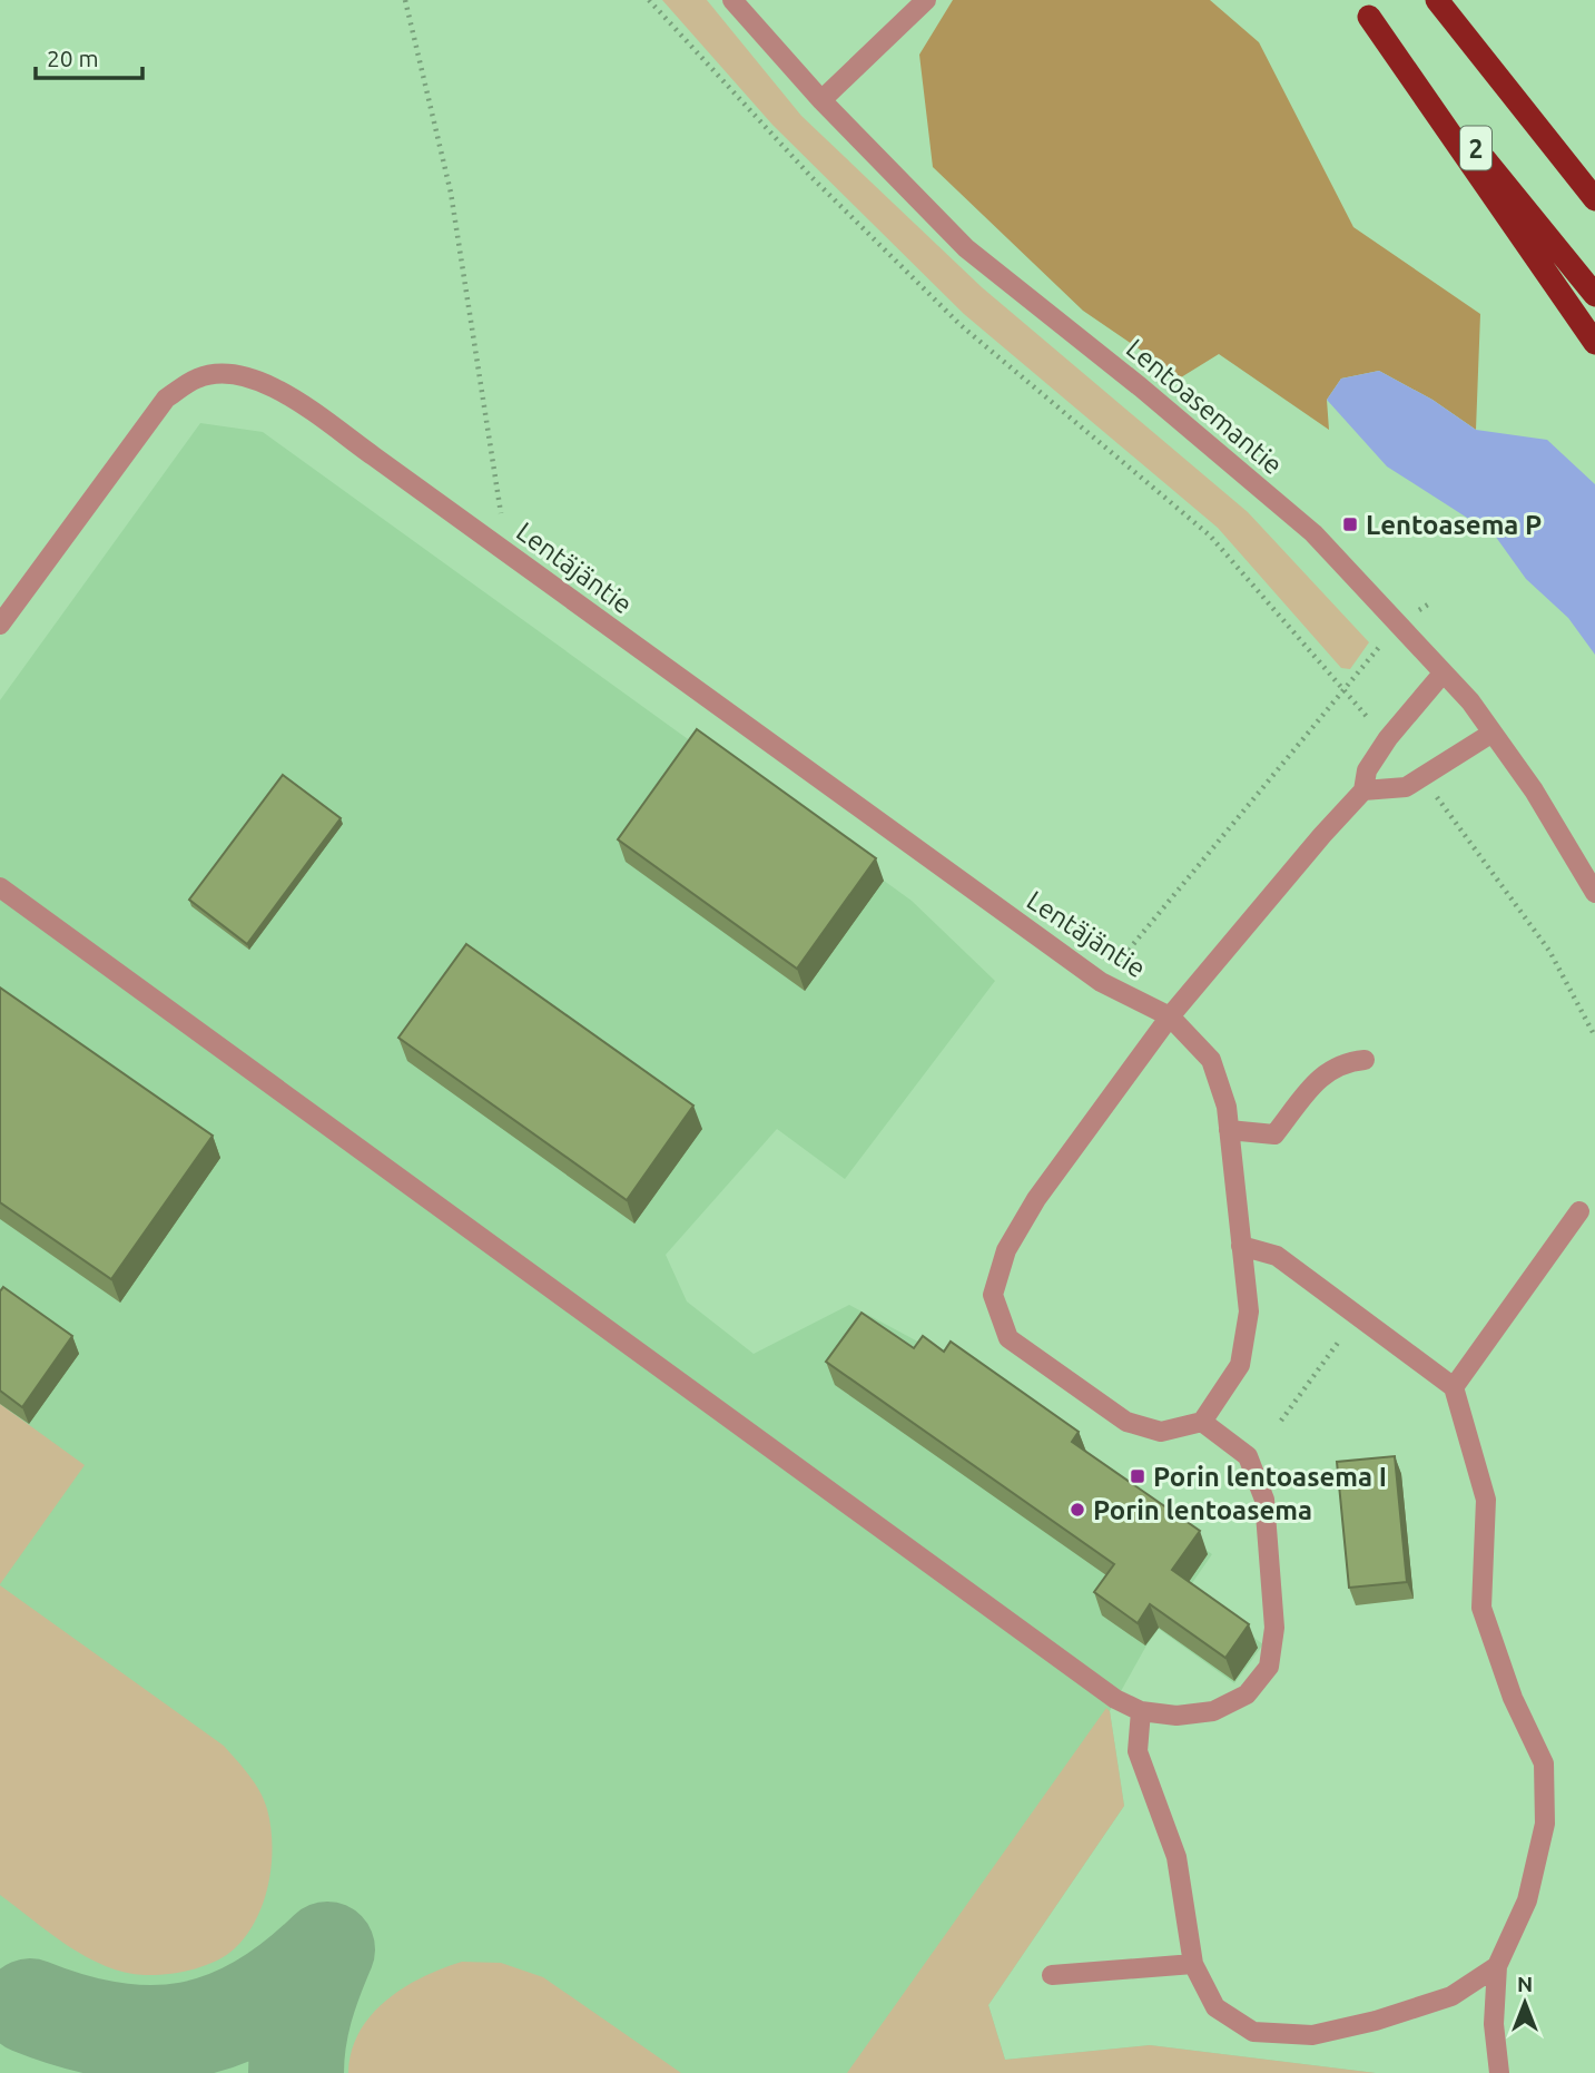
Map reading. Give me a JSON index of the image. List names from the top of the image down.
{
  "streets": {
    "highway": ["2"],
    "street": ["Lentoasemantie", "Lentäjäntie"]
  },
  "places": {
    "transit": ["Lentoasema P", "Porin lentoasema I"],
    "other": ["Porin lentoasema"]
  },
  "scale_bar": "20 m",
  "north": "top"
}
